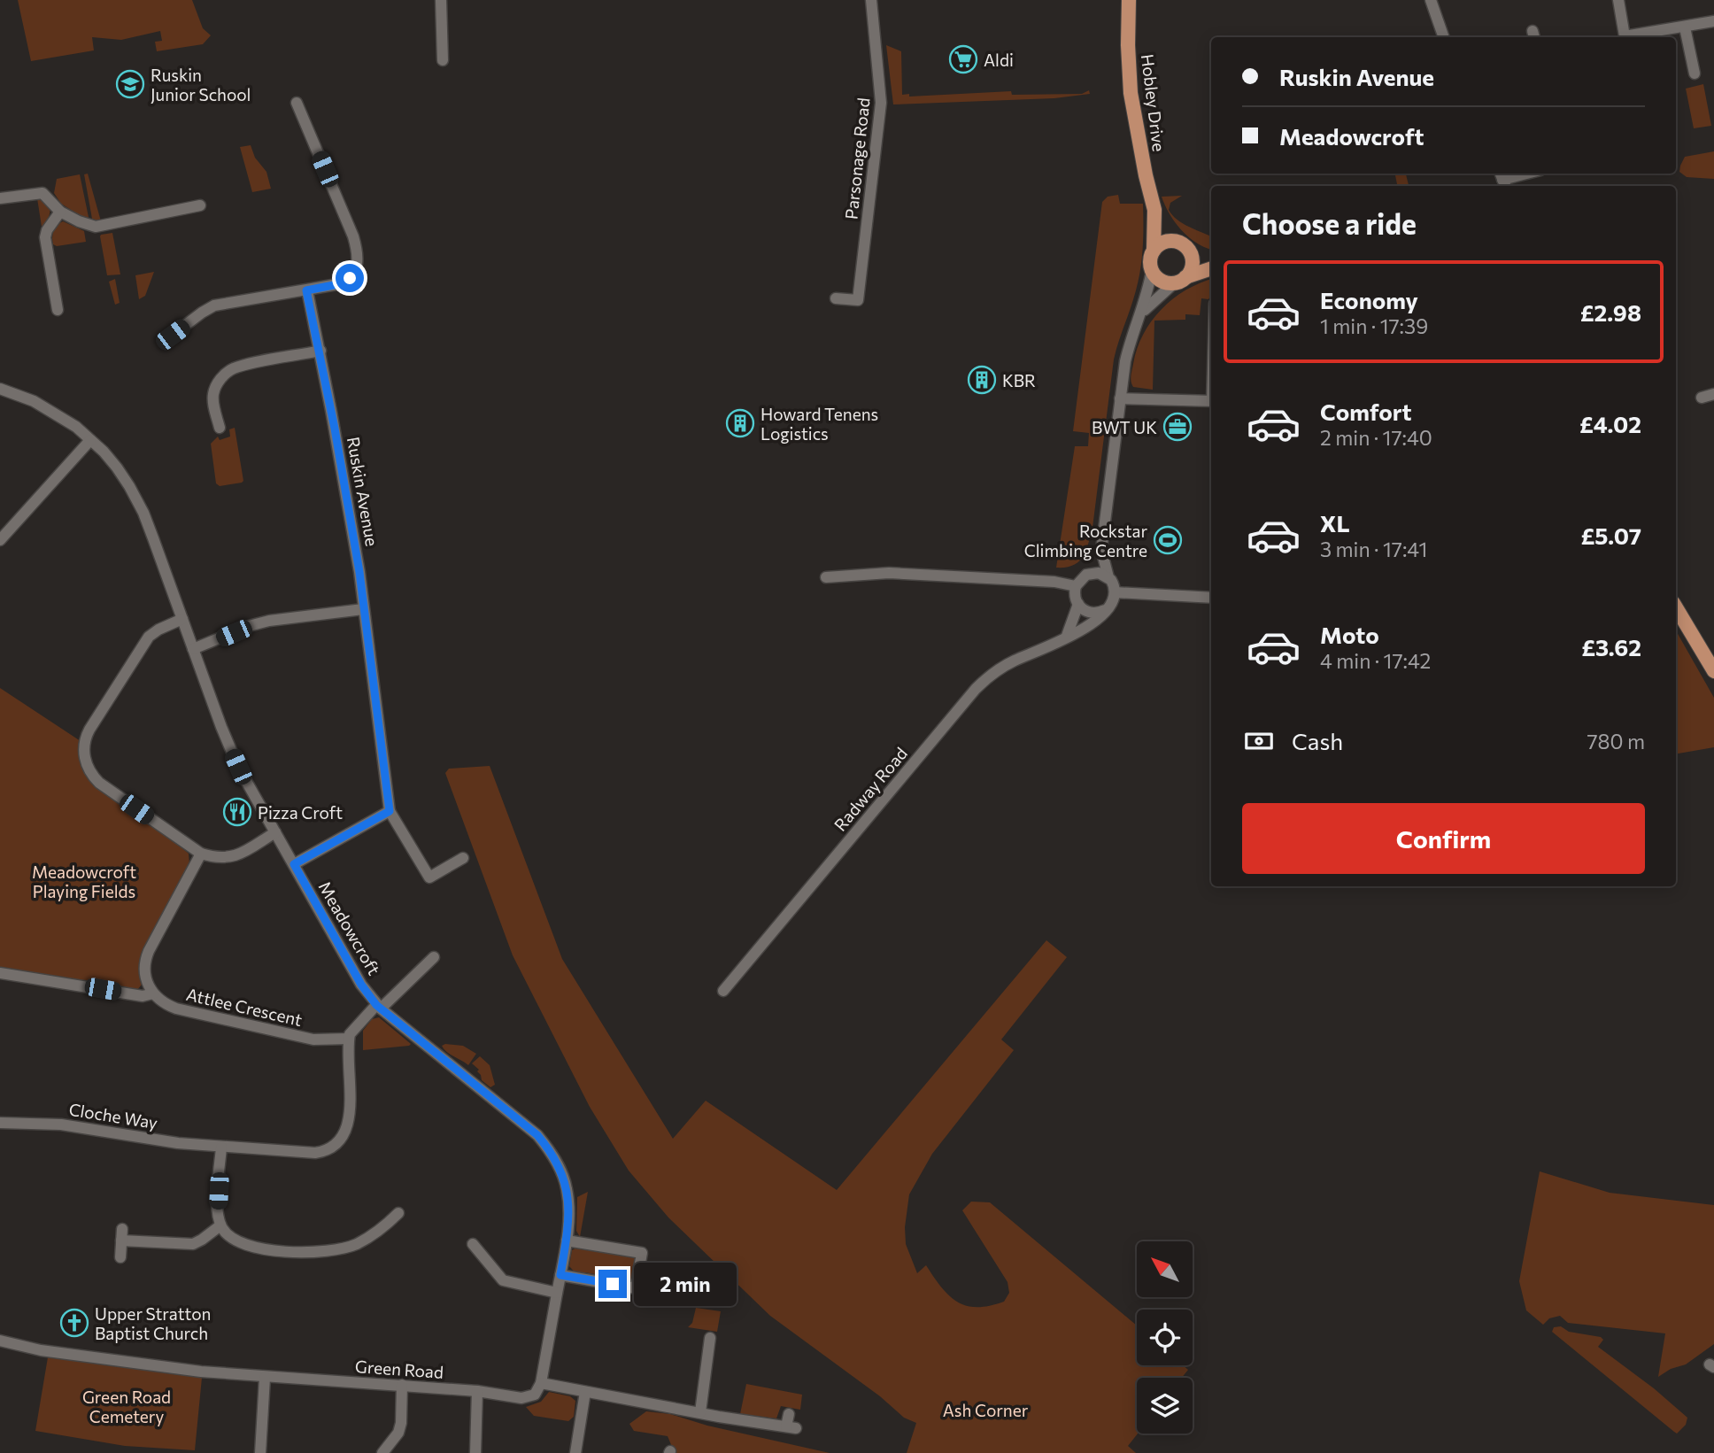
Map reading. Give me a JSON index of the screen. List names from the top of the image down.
{
  "streets": {
    "main road": ["Hobley Drive"],
    "street": [
      "Parsonage Road",
      "Ruskin Avenue",
      "Radway Road",
      "Meadowcroft",
      "Attlee Crescent",
      "Cloche Way",
      "Green Road"
    ]
  },
  "crossings": [
    ["Meadowcroft", "Green Road"],
    ["Attlee Crescent", "Cloche Way"]
  ],
  "parks": ["Meadowcroft Playing Fields", "Green Road Cemetery", "Ash Corner"],
  "places": {
    "supermarket": ["Aldi"],
    "school or university": ["Ruskin Junior School"],
    "building": ["KBR", "Howard Tenens Logistics"],
    "office": ["BWT UK"],
    "sports": ["Rockstar Climbing Centre"],
    "restaurant": ["Pizza Croft"],
    "church": ["Upper Stratton Baptist Church"]
  },
  "north": "top left",
  "page": {
    "banner": ["Ruskin Avenue", "Meadowcroft"],
    "heading": "Choose a ride",
    "list": [
      {
        "name": "Economy",
        "note": "1 min · 17:39",
        "value": "£2.98"
      },
      {
        "name": "Comfort",
        "note": "2 min · 17:40",
        "value": "£4.02"
      },
      {
        "name": "XL",
        "note": "3 min · 17:41",
        "value": "£5.07"
      },
      {
        "name": "Moto",
        "note": "4 min · 17:42",
        "value": "£3.62"
      }
    ],
    "pay": ["Cash", "780 m"],
    "buttons": "Confirm",
    "bubble": "2 min"
  }
}
